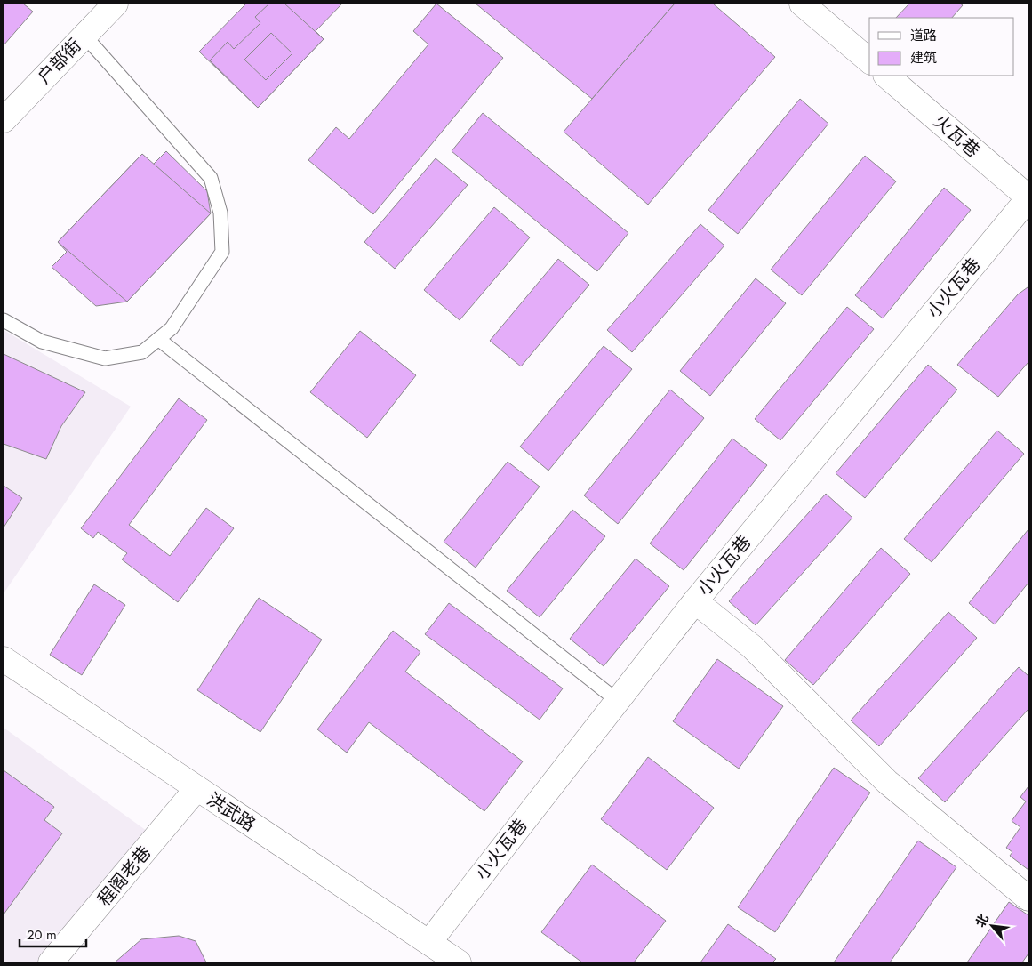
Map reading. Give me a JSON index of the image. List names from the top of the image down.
{
  "streets": {
    "street": [
      "户部街",
      "火瓦巷",
      "小火瓦巷",
      "洪武路",
      "程阁老巷"
    ]
  },
  "crossings": [
    ["火瓦巷", "小火瓦巷"],
    ["小火瓦巷", "洪武路"],
    ["洪武路", "程阁老巷"]
  ],
  "legend": ["道路", "建筑"],
  "scale_bar": "20 m",
  "north": "top left"
}
